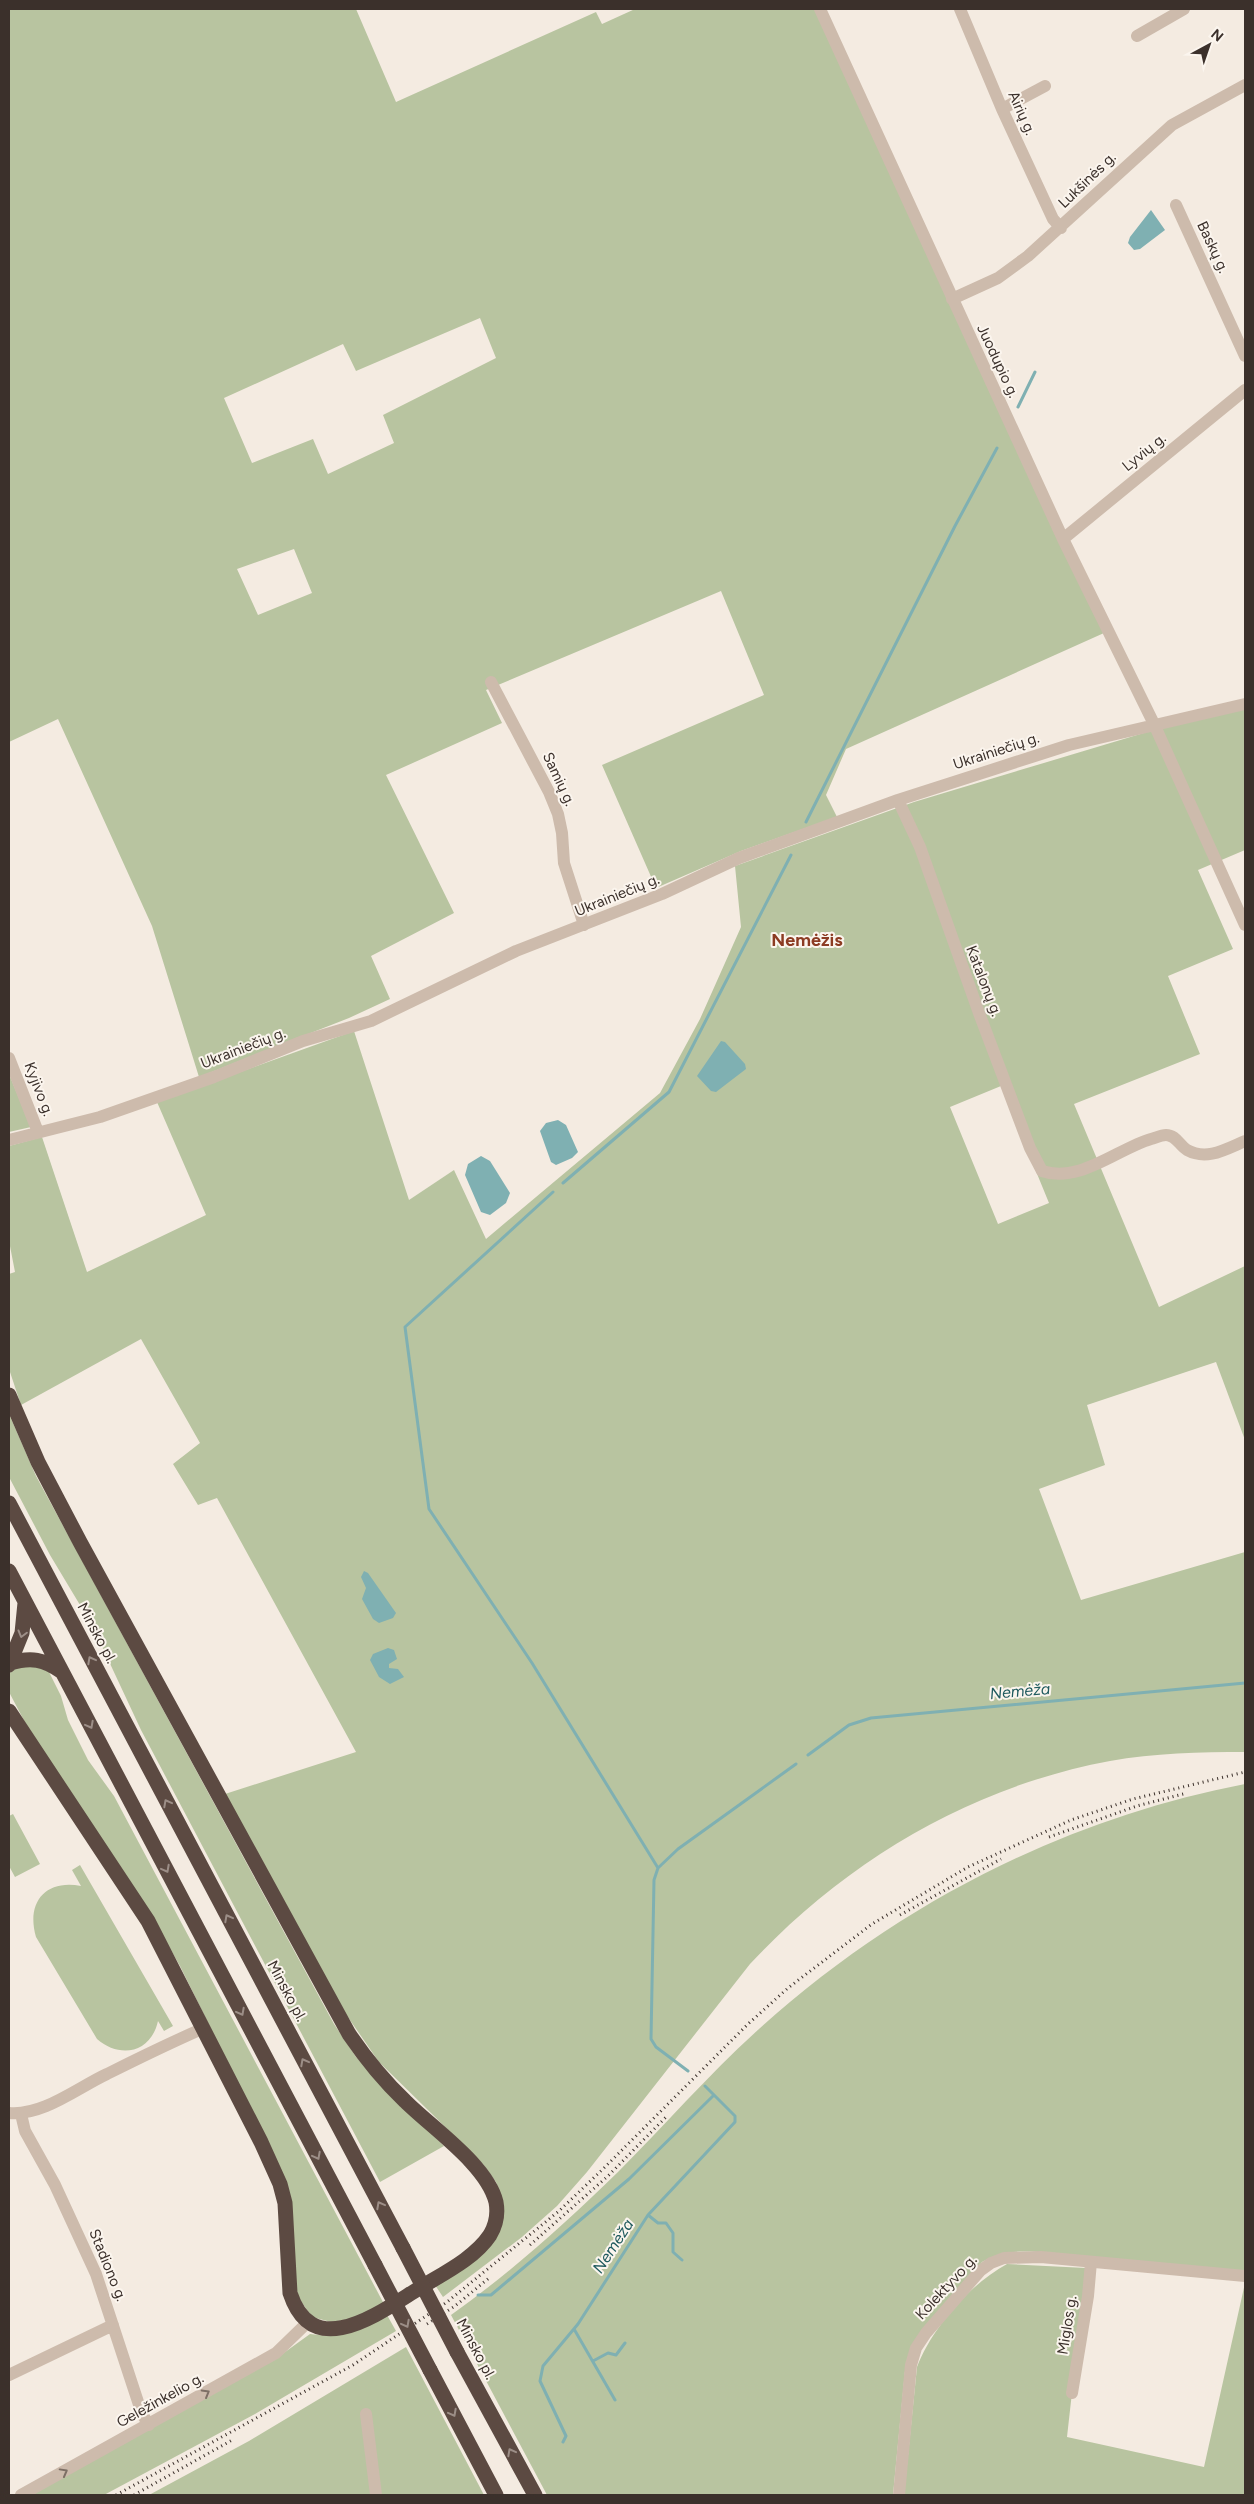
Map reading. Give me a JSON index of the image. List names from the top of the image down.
{
  "streets": {
    "highway": ["Minsko pl."],
    "street": [
      "Airių g.",
      "Lukšinės g.",
      "Baskų g.",
      "Juodupio g.",
      "Lyvių g.",
      "Ukrainiečių g.",
      "Samių g.",
      "Katalonų g.",
      "Kyjivo g.",
      "Stadiono g.",
      "Kolektyvo g.",
      "Miglos g.",
      "Geležinkelio g."
    ]
  },
  "crossings": [
    ["Airių g.", "Lukšinės g."],
    ["Lukšinės g.", "Juodupio g."],
    ["Juodupio g.", "Lyvių g."],
    ["Juodupio g.", "Ukrainiečių g."],
    ["Ukrainiečių g.", "Samių g."],
    ["Ukrainiečių g.", "Katalonų g."],
    ["Ukrainiečių g.", "Kyjivo g."],
    ["Kolektyvo g.", "Miglos g."]
  ],
  "one_way": ["Geležinkelio g."],
  "districts": ["Nemėžis"],
  "water": ["Nemėža"],
  "north": "top right"
}
